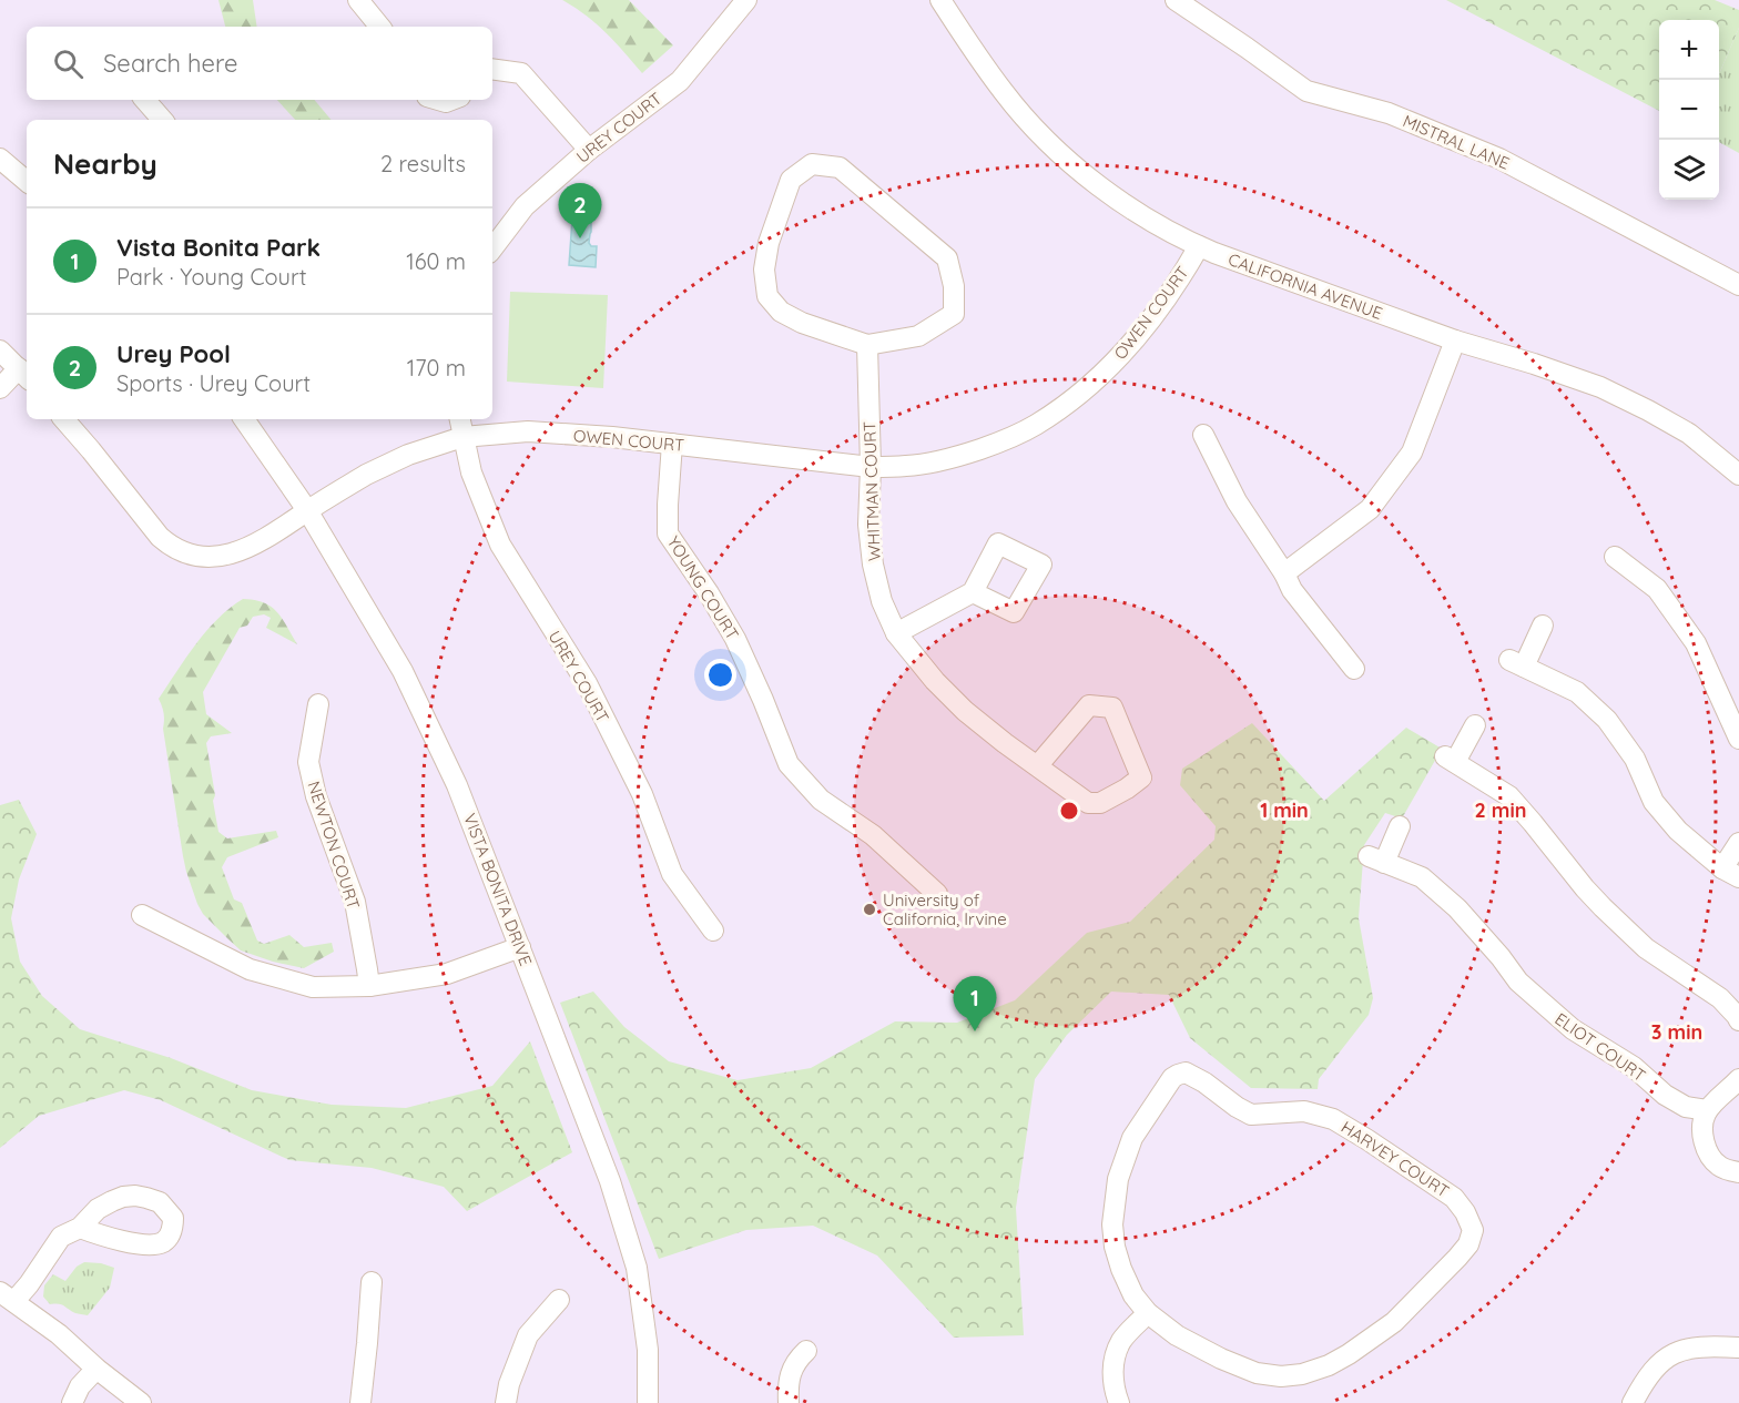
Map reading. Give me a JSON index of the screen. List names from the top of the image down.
{
  "streets": {
    "street": [
      "UREY COURT",
      "MISTRAL LANE",
      "CALIFORNIA AVENUE",
      "OWEN COURT",
      "WHITMAN COURT",
      "YOUNG COURT",
      "NEWTON COURT",
      "VISTA BONITA DRIVE",
      "ELIOT COURT",
      "HARVEY COURT"
    ]
  },
  "crossings": [
    ["UREY COURT", "OWEN COURT"],
    ["CALIFORNIA AVENUE", "OWEN COURT"],
    ["OWEN COURT", "WHITMAN COURT"],
    ["OWEN COURT", "YOUNG COURT"],
    ["OWEN COURT", "VISTA BONITA DRIVE"]
  ],
  "places": ["University of California, Irvine"],
  "page": {
    "map_buttons": ["+", "−"],
    "search": "Search here",
    "heading": ["Nearby", "2 results"],
    "pins": ["2", "1"],
    "list": [
      {
        "mark": "1",
        "name": "Vista Bonita Park",
        "note": "Park · Young Court",
        "value": "160 m"
      },
      {
        "mark": "2",
        "name": "Urey Pool",
        "note": "Sports · Urey Court",
        "value": "170 m"
      }
    ]
  },
  "rings": ["1 min", "2 min", "3 min"]
}
